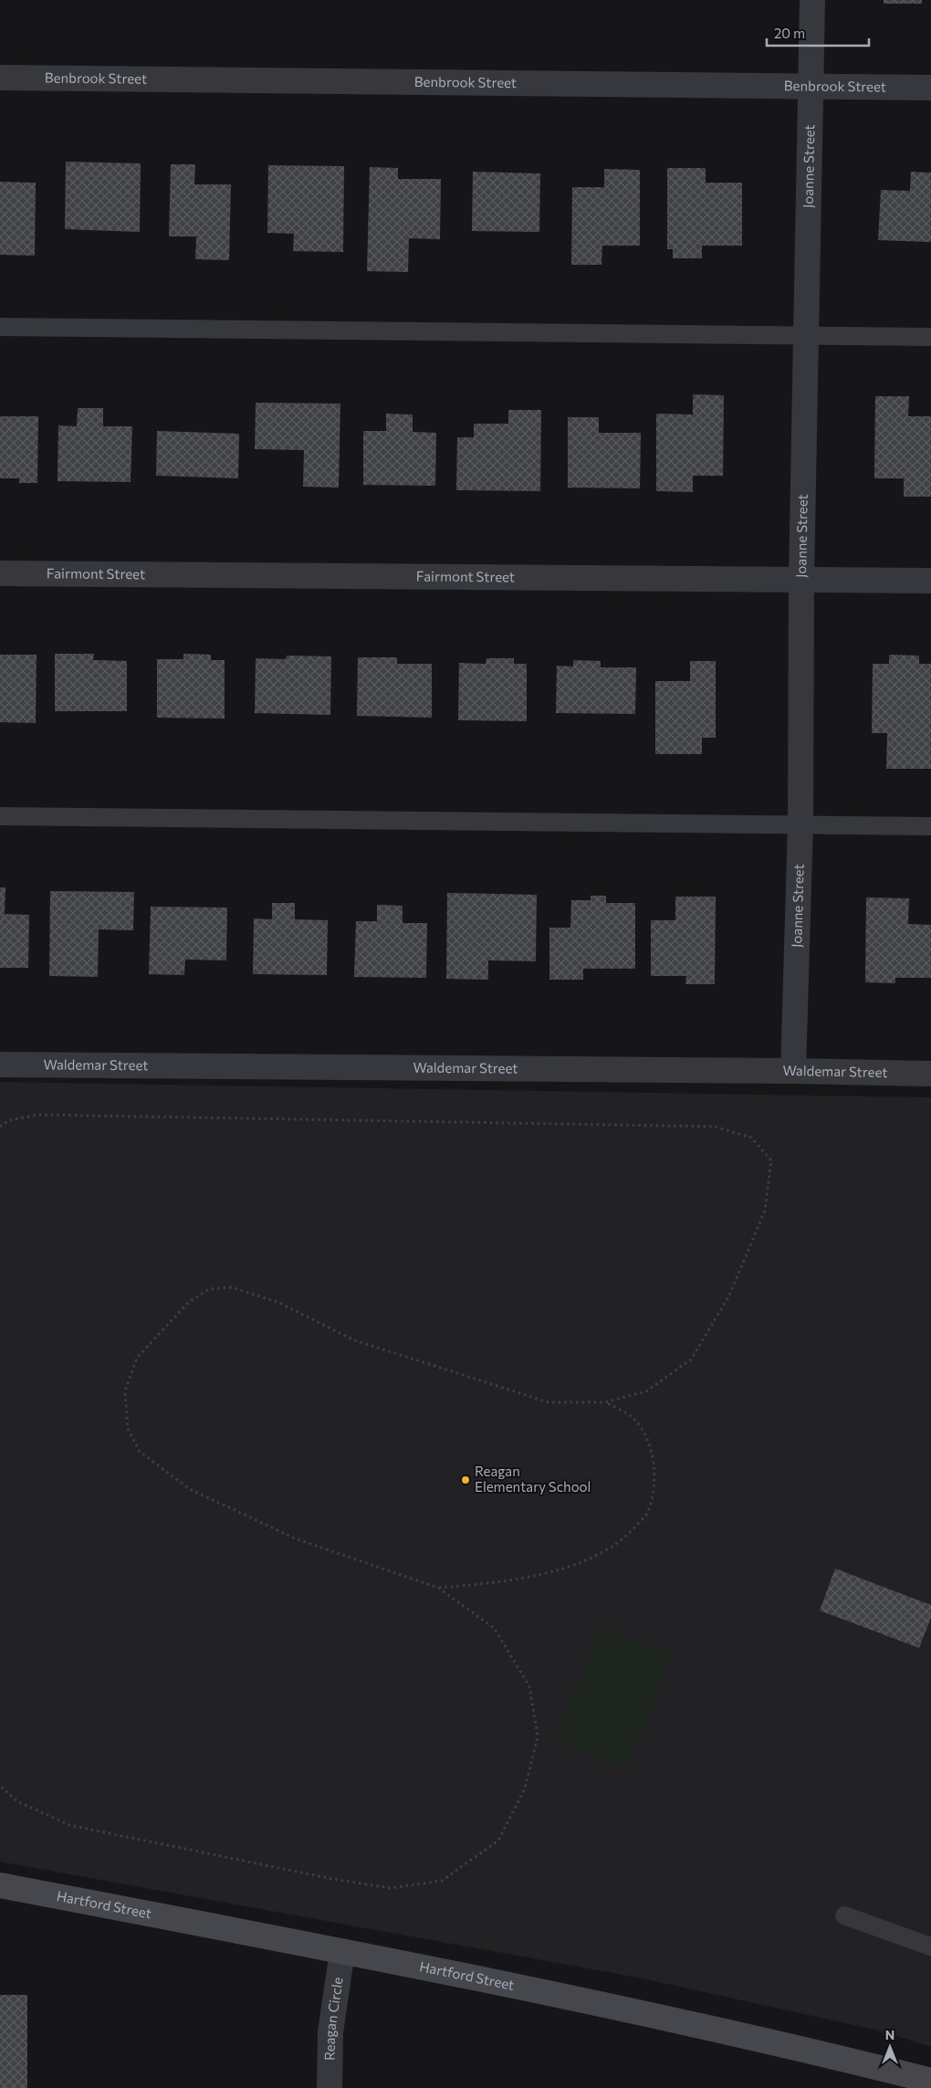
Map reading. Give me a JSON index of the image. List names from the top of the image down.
{
  "streets": {
    "street": [
      "Benbrook Street",
      "Joanne Street",
      "Fairmont Street",
      "Waldemar Street",
      "Hartford Street",
      "Reagan Circle"
    ]
  },
  "crossings": [
    ["Benbrook Street", "Joanne Street"],
    ["Joanne Street", "Fairmont Street"],
    ["Joanne Street", "Waldemar Street"],
    ["Hartford Street", "Reagan Circle"]
  ],
  "places": ["Reagan Elementary School"],
  "scale_bar": "20 m",
  "north": "top"
}
